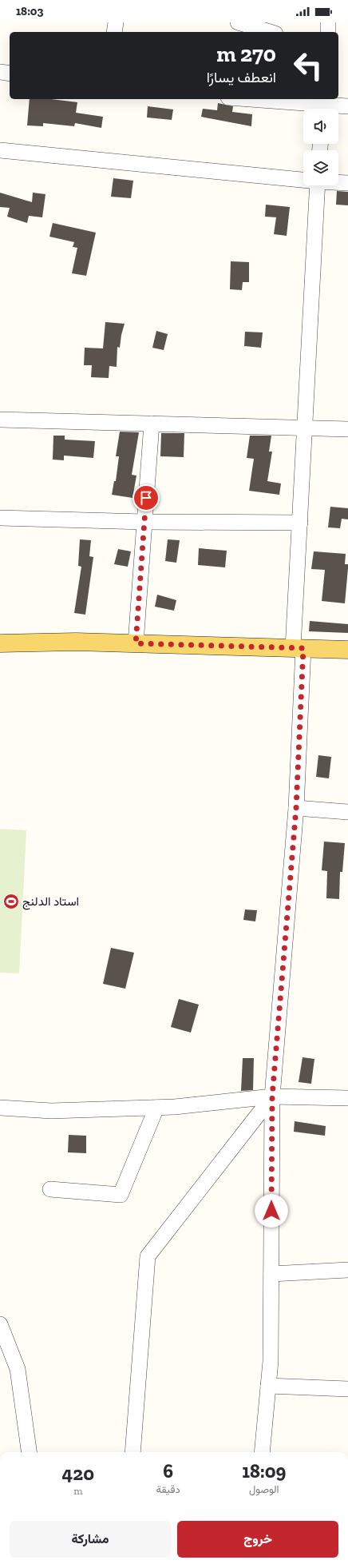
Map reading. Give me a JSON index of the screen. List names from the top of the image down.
{
  "places": {
    "sports": ["استاد الدلنج"]
  },
  "page": {
    "status": "18:03",
    "turn": ["270 m", "انعطف يسارًا"],
    "eta": [
      "18:09",
      "الوصول",
      "6",
      "دقيقة",
      "420",
      "m"
    ],
    "buttons": ["خروج", "مشاركة"]
  }
}
